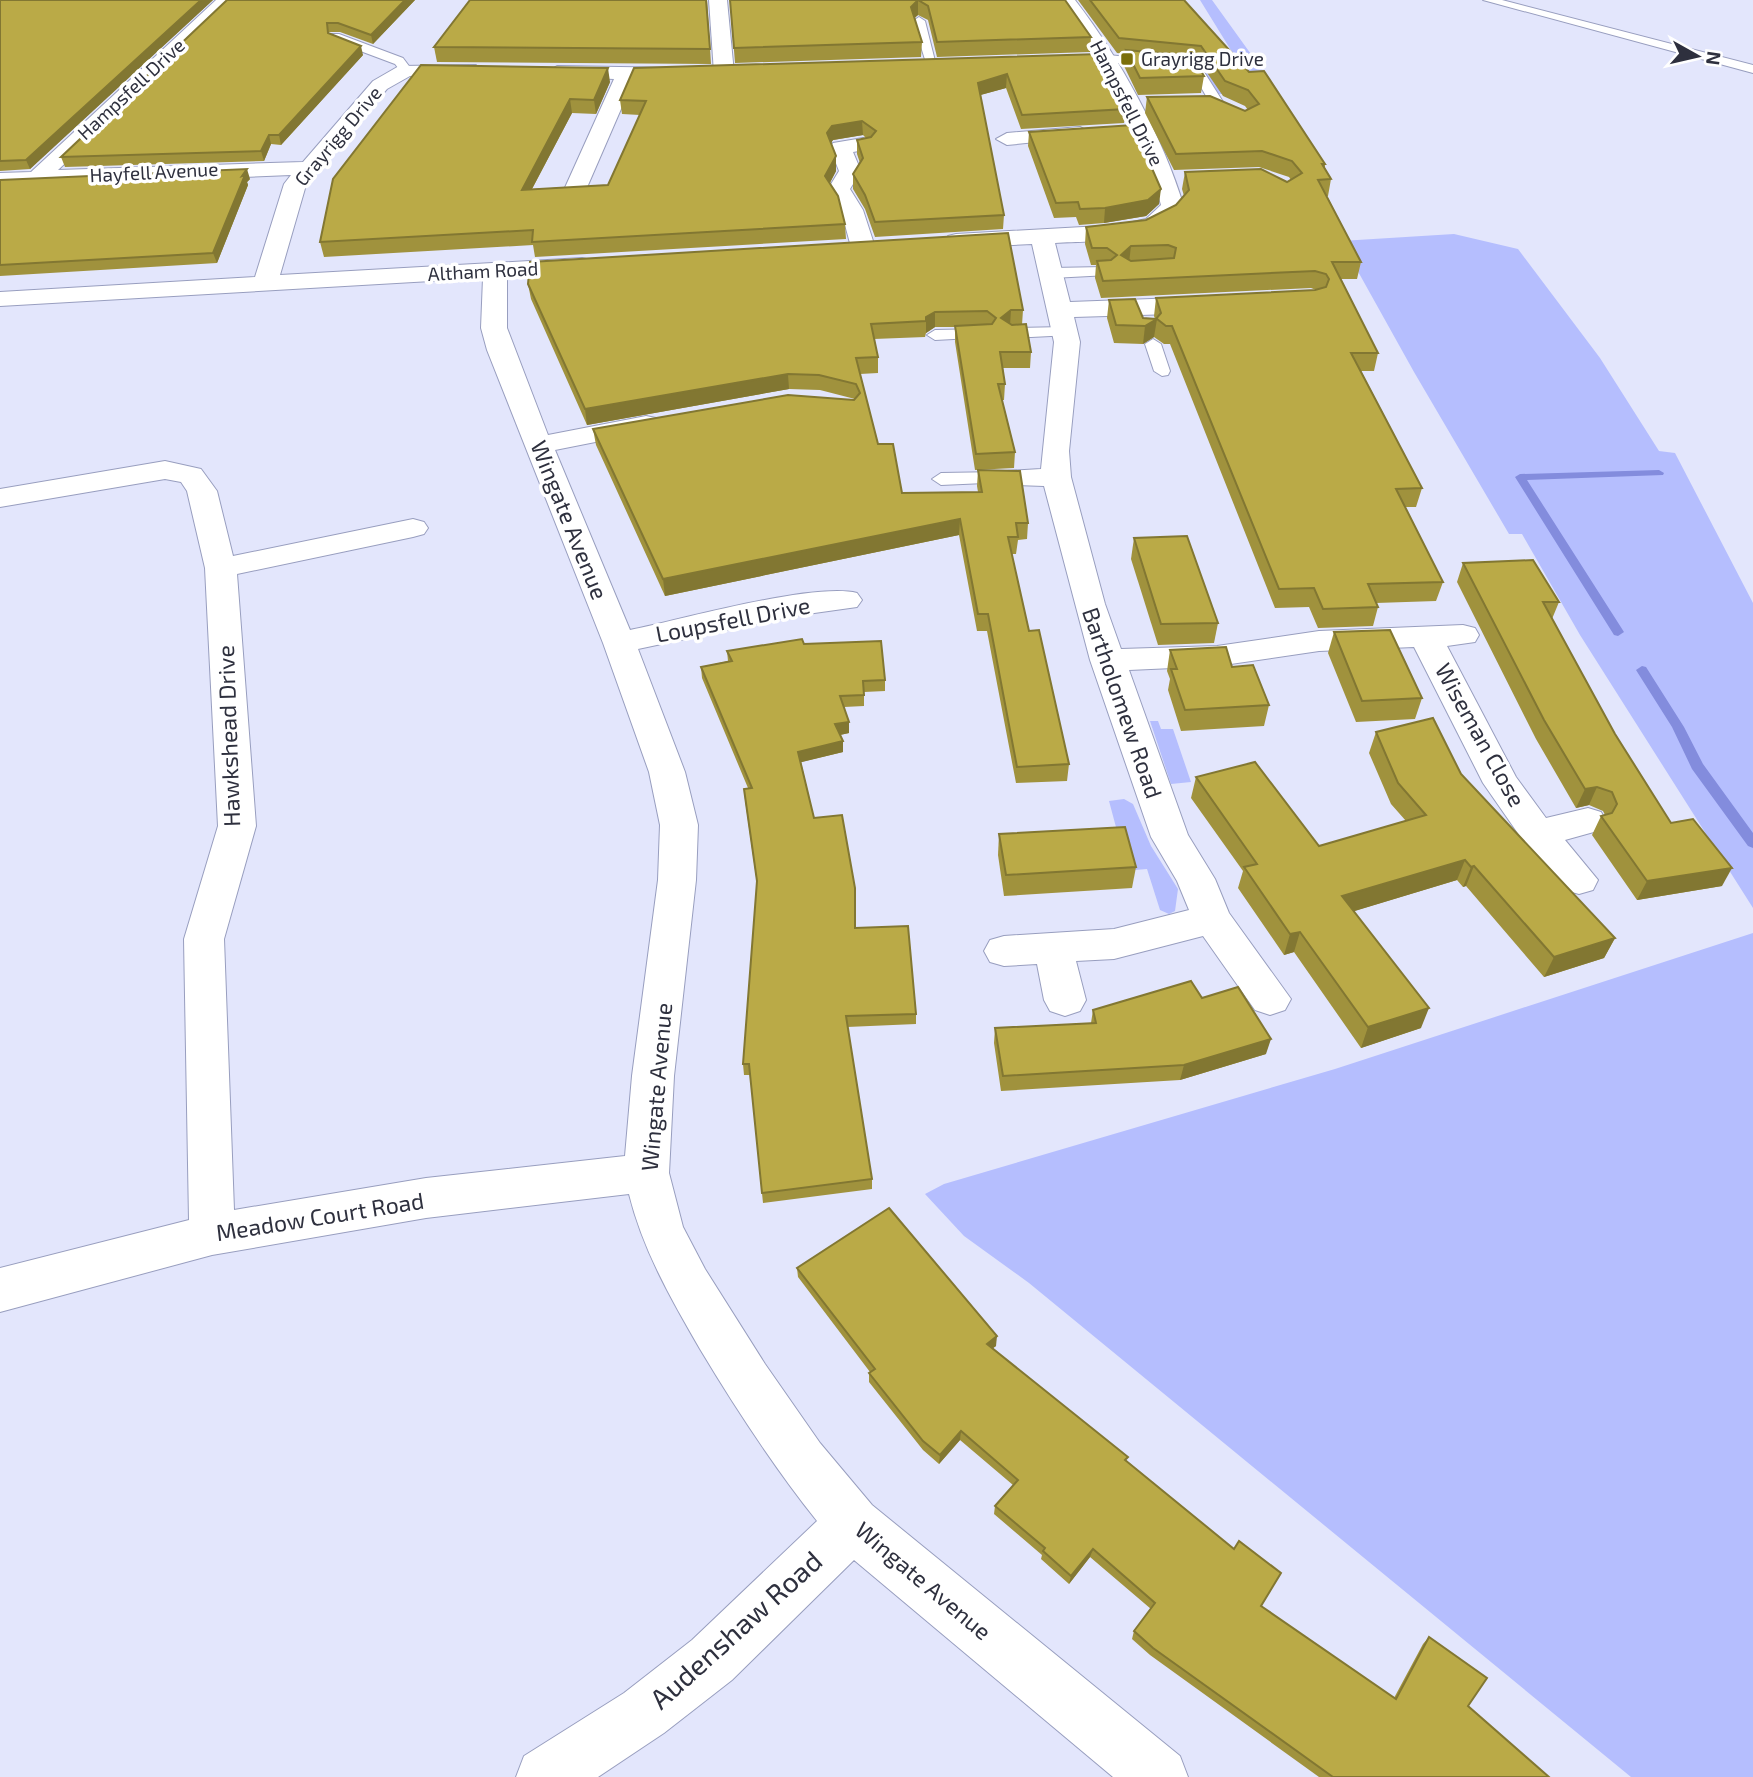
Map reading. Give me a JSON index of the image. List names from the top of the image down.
{
  "streets": {
    "street": [
      "Hampsfell Drive",
      "Grayrigg Drive",
      "Hayfell Avenue",
      "Altham Road",
      "Wingate Avenue",
      "Loupsfell Drive",
      "Bartholomew Road",
      "Wiseman Close",
      "Hawkshead Drive",
      "Meadow Court Road",
      "Audenshaw Road"
    ]
  },
  "crossings": [
    ["Hampsfell Drive", "Hayfell Avenue"],
    ["Hampsfell Drive", "Bartholomew Road"],
    ["Grayrigg Drive", "Hayfell Avenue"],
    ["Grayrigg Drive", "Altham Road"],
    ["Altham Road", "Wingate Avenue"],
    ["Wingate Avenue", "Loupsfell Drive"],
    ["Wingate Avenue", "Meadow Court Road"],
    ["Wingate Avenue", "Audenshaw Road"],
    ["Bartholomew Road", "Wiseman Close"],
    ["Hawkshead Drive", "Meadow Court Road"]
  ],
  "places": {
    "transit": ["Grayrigg Drive"]
  },
  "north": "right"
}
